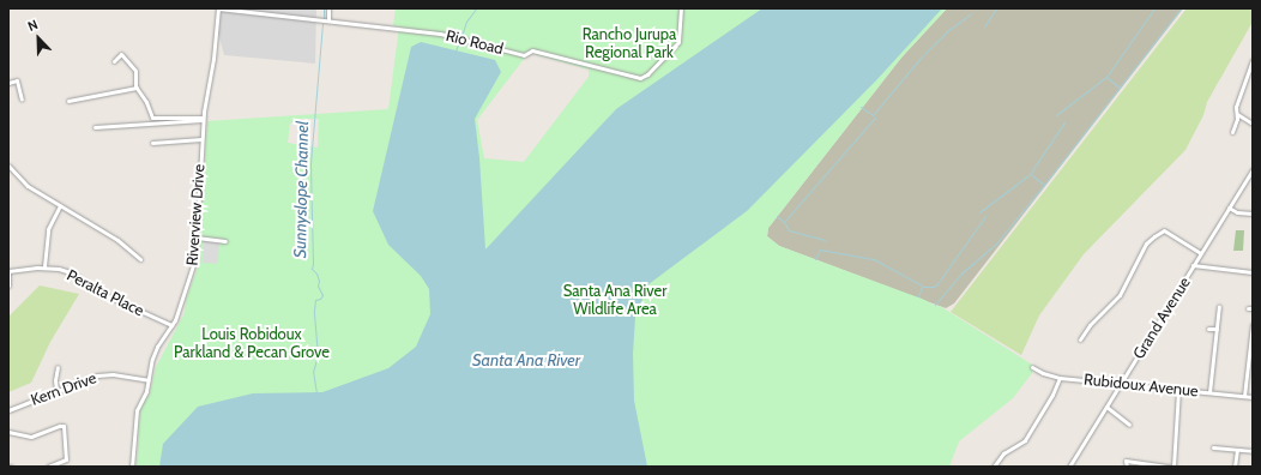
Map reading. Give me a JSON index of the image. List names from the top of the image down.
{
  "streets": {
    "street": [
      "Rio Road",
      "Riverview Drive",
      "Peralta Place",
      "Grand Avenue",
      "Rubidoux Avenue",
      "Kern Drive"
    ]
  },
  "crossings": [
    ["Rio Road", "Riverview Drive"],
    ["Riverview Drive", "Peralta Place"],
    ["Riverview Drive", "Kern Drive"],
    ["Grand Avenue", "Rubidoux Avenue"]
  ],
  "water": ["Sunnyslope Channel", "Santa Ana River"],
  "parks": ["Rancho Jurupa Regional Park", "Santa Ana River Wildlife Area", "Louis Robidoux Parkland & Pecan Grove"],
  "north": "top left"
}
